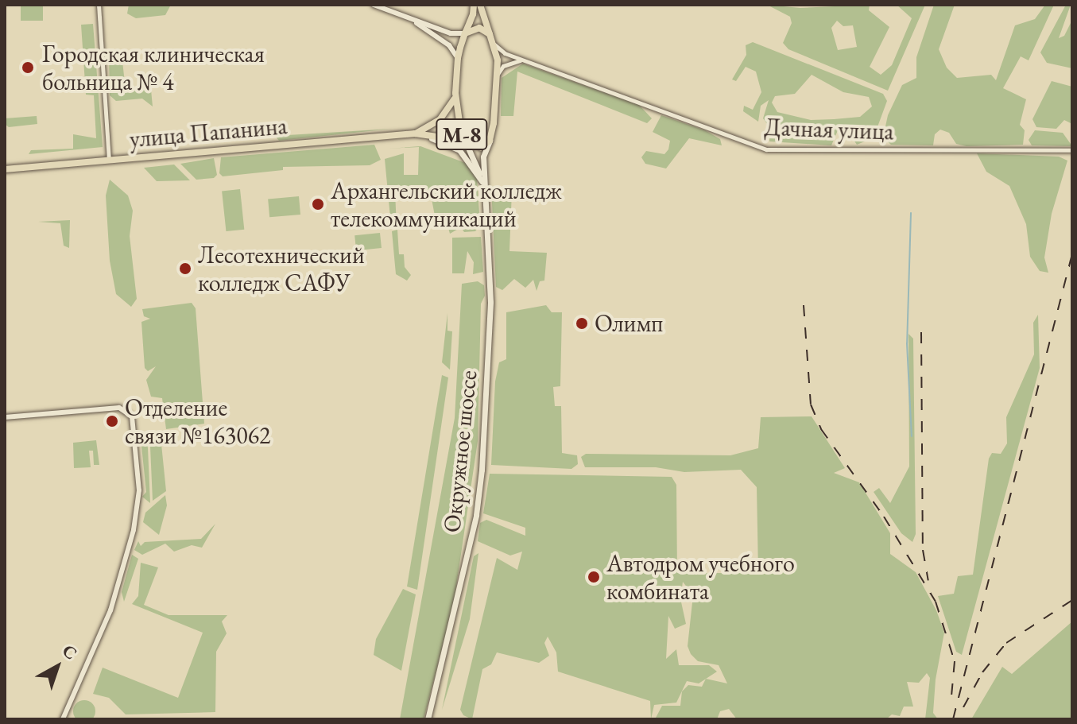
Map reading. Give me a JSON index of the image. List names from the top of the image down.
{
  "streets": {
    "main road": ["улица Папанина", "М-8", "Окружное шоссе"],
    "street": ["Дачная улица"]
  },
  "crossings": [
    ["Дачная улица", "Окружное шоссе"],
    ["улица Папанина", "М-8"],
    ["улица Папанина", "Окружное шоссе"],
    ["М-8", "Окружное шоссе"]
  ],
  "places": [
    "Городская клиническая больница № 4",
    "Архангельский колледж телекоммуникаций",
    "Лесотехнический колледж САФУ",
    "Олимп",
    "Отделение связи №163062",
    "Автодром учебного комбината"
  ],
  "north": "top right"
}
